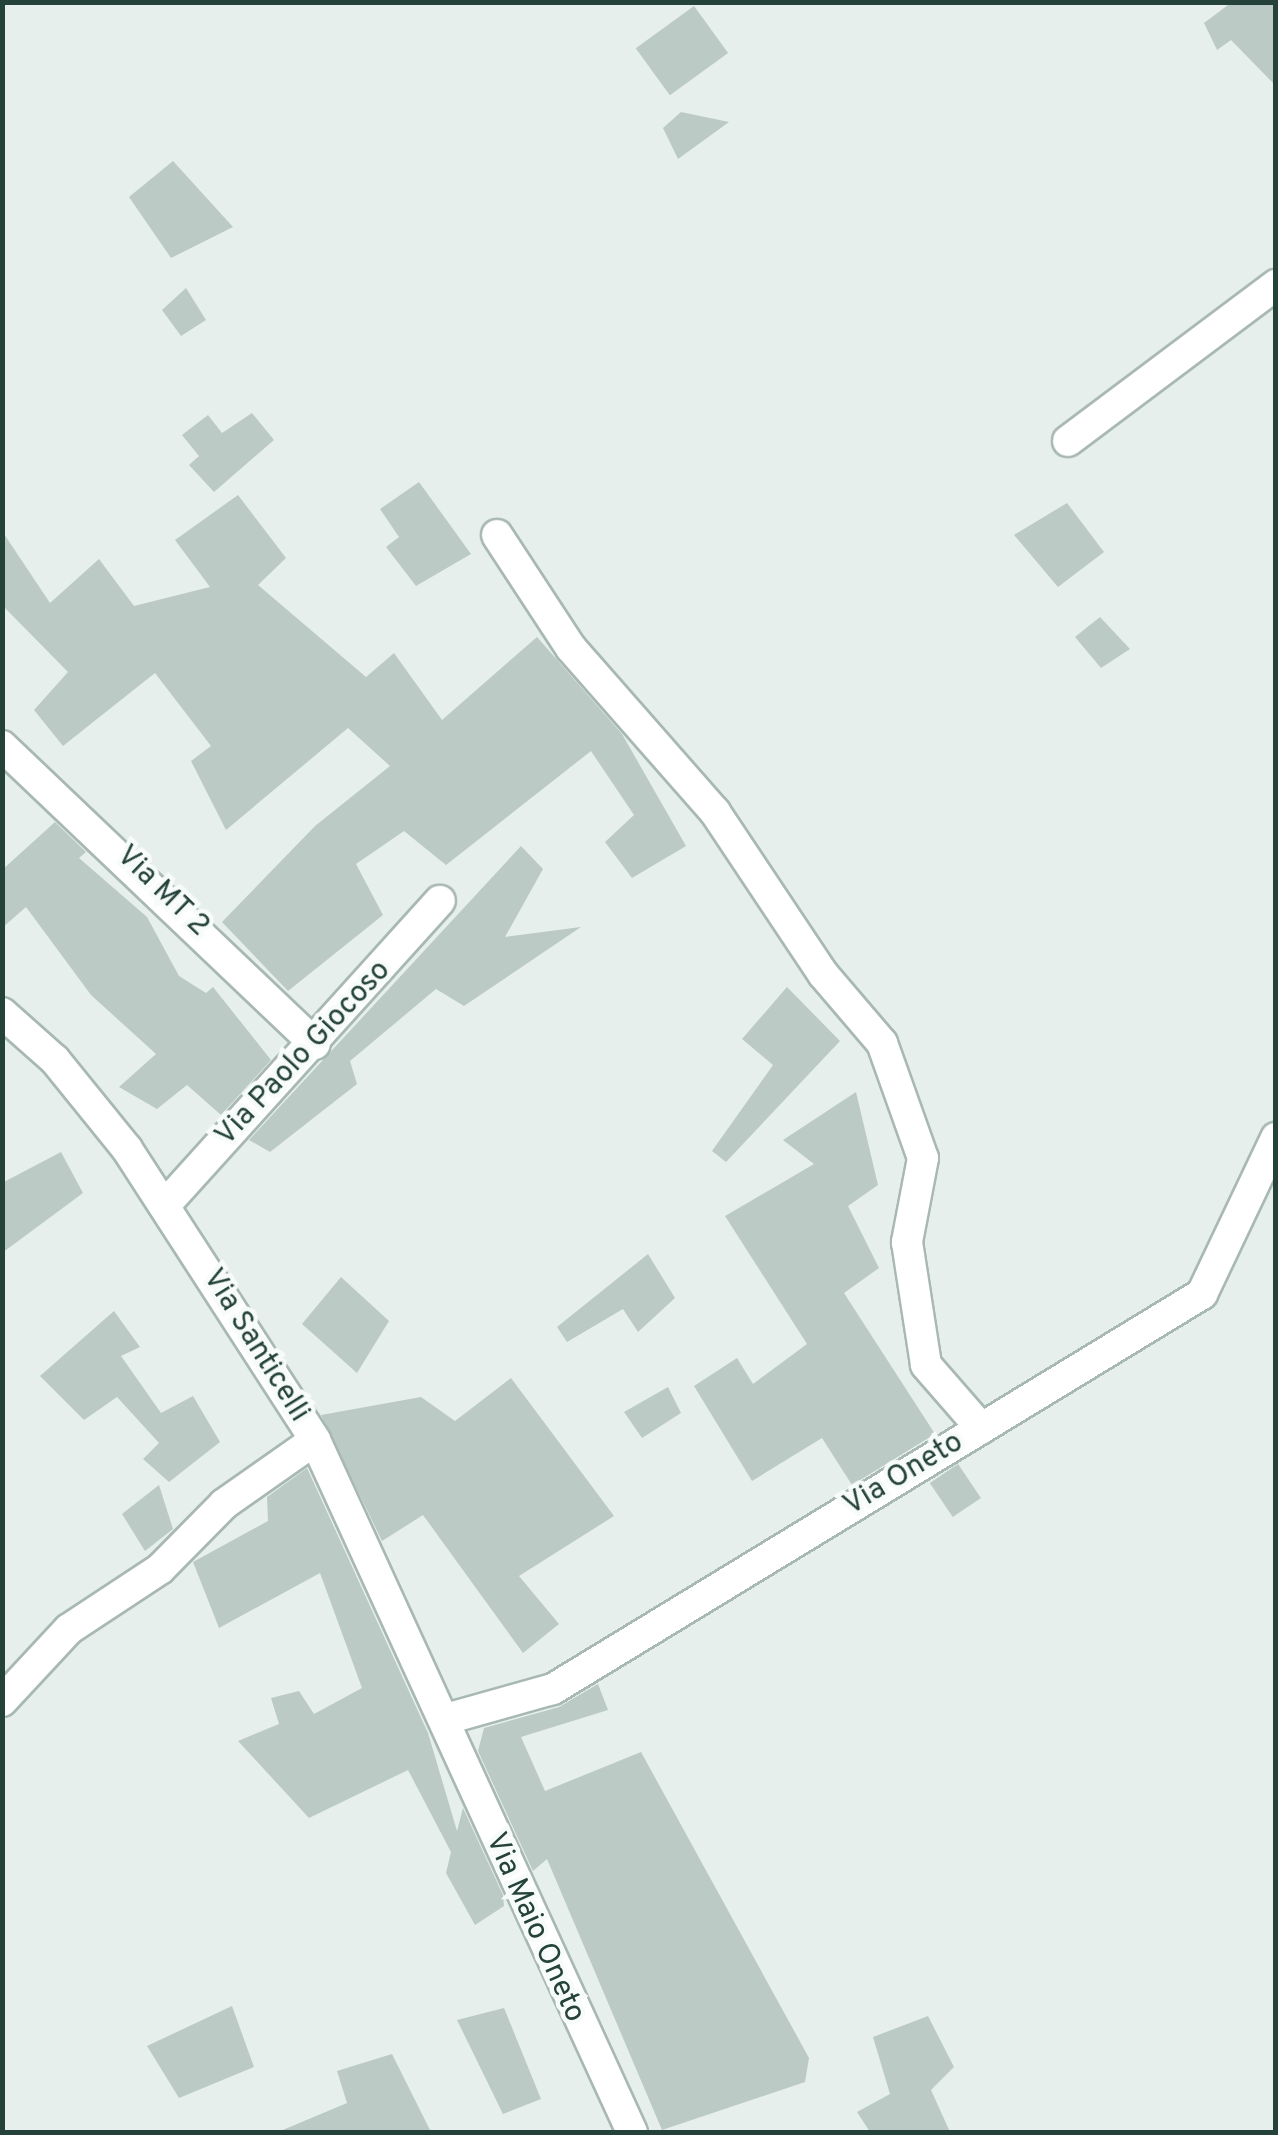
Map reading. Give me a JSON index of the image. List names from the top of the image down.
{
  "streets": {
    "street": [
      "Via MT 2",
      "Via Paolo Giocoso",
      "Via Santicelli",
      "Via Oneto",
      "Via Maio Oneto"
    ]
  },
  "crossings": [
    ["Via MT 2", "Via Paolo Giocoso"],
    ["Via Paolo Giocoso", "Via Santicelli"],
    ["Via Santicelli", "Via Oneto"],
    ["Via Santicelli", "Via Maio Oneto"],
    ["Via Oneto", "Via Maio Oneto"]
  ]
}
